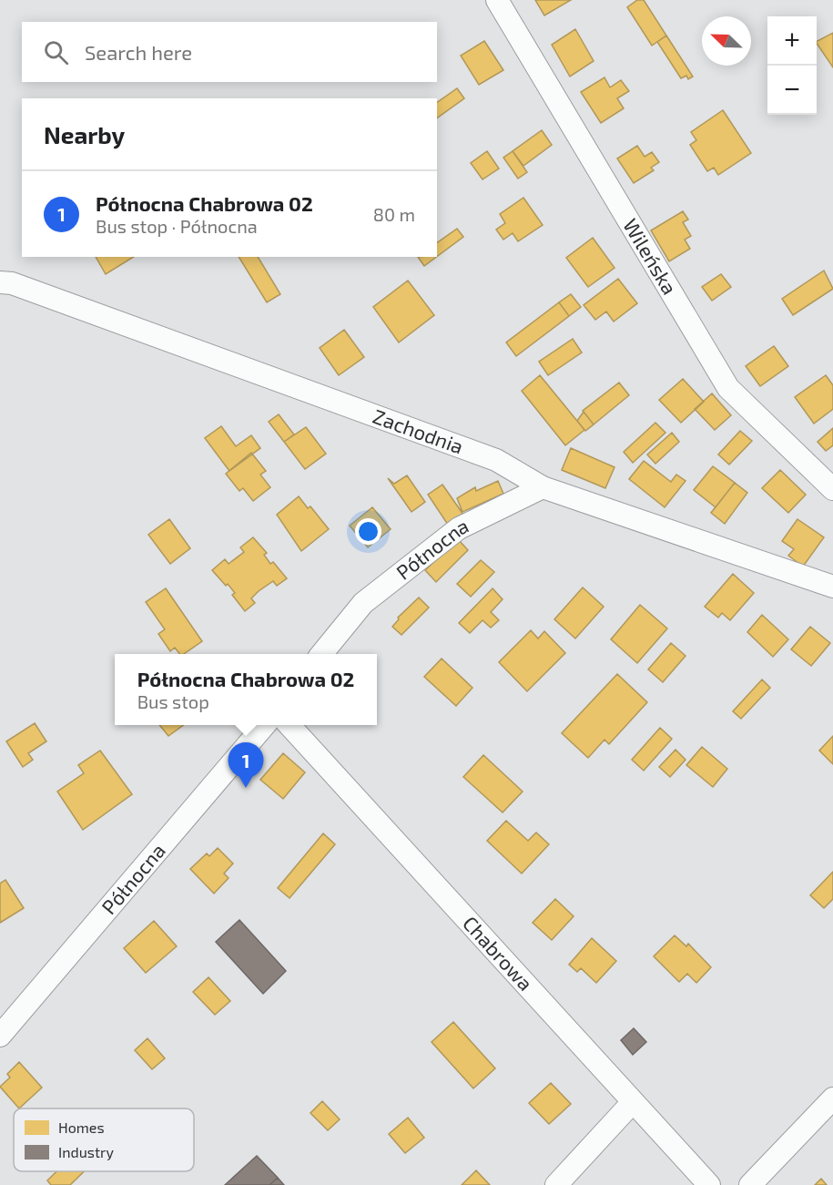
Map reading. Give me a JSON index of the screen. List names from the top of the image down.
{
  "streets": {
    "street": [
      "Wileńska",
      "Zachodnia",
      "Północna",
      "Chabrowa"
    ]
  },
  "crossings": [
    ["Zachodnia", "Północna"]
  ],
  "legend": ["Homes", "Industry"],
  "north": "top left",
  "page": {
    "map_buttons": ["+", "−"],
    "search": "Search here",
    "heading": "Nearby",
    "list": [
      {
        "mark": "1",
        "name": "Północna Chabrowa 02",
        "note": "Bus stop · Północna",
        "value": "80 m"
      }
    ],
    "popup": ["Północna Chabrowa 02", "Bus stop"],
    "pins": "1"
  }
}
